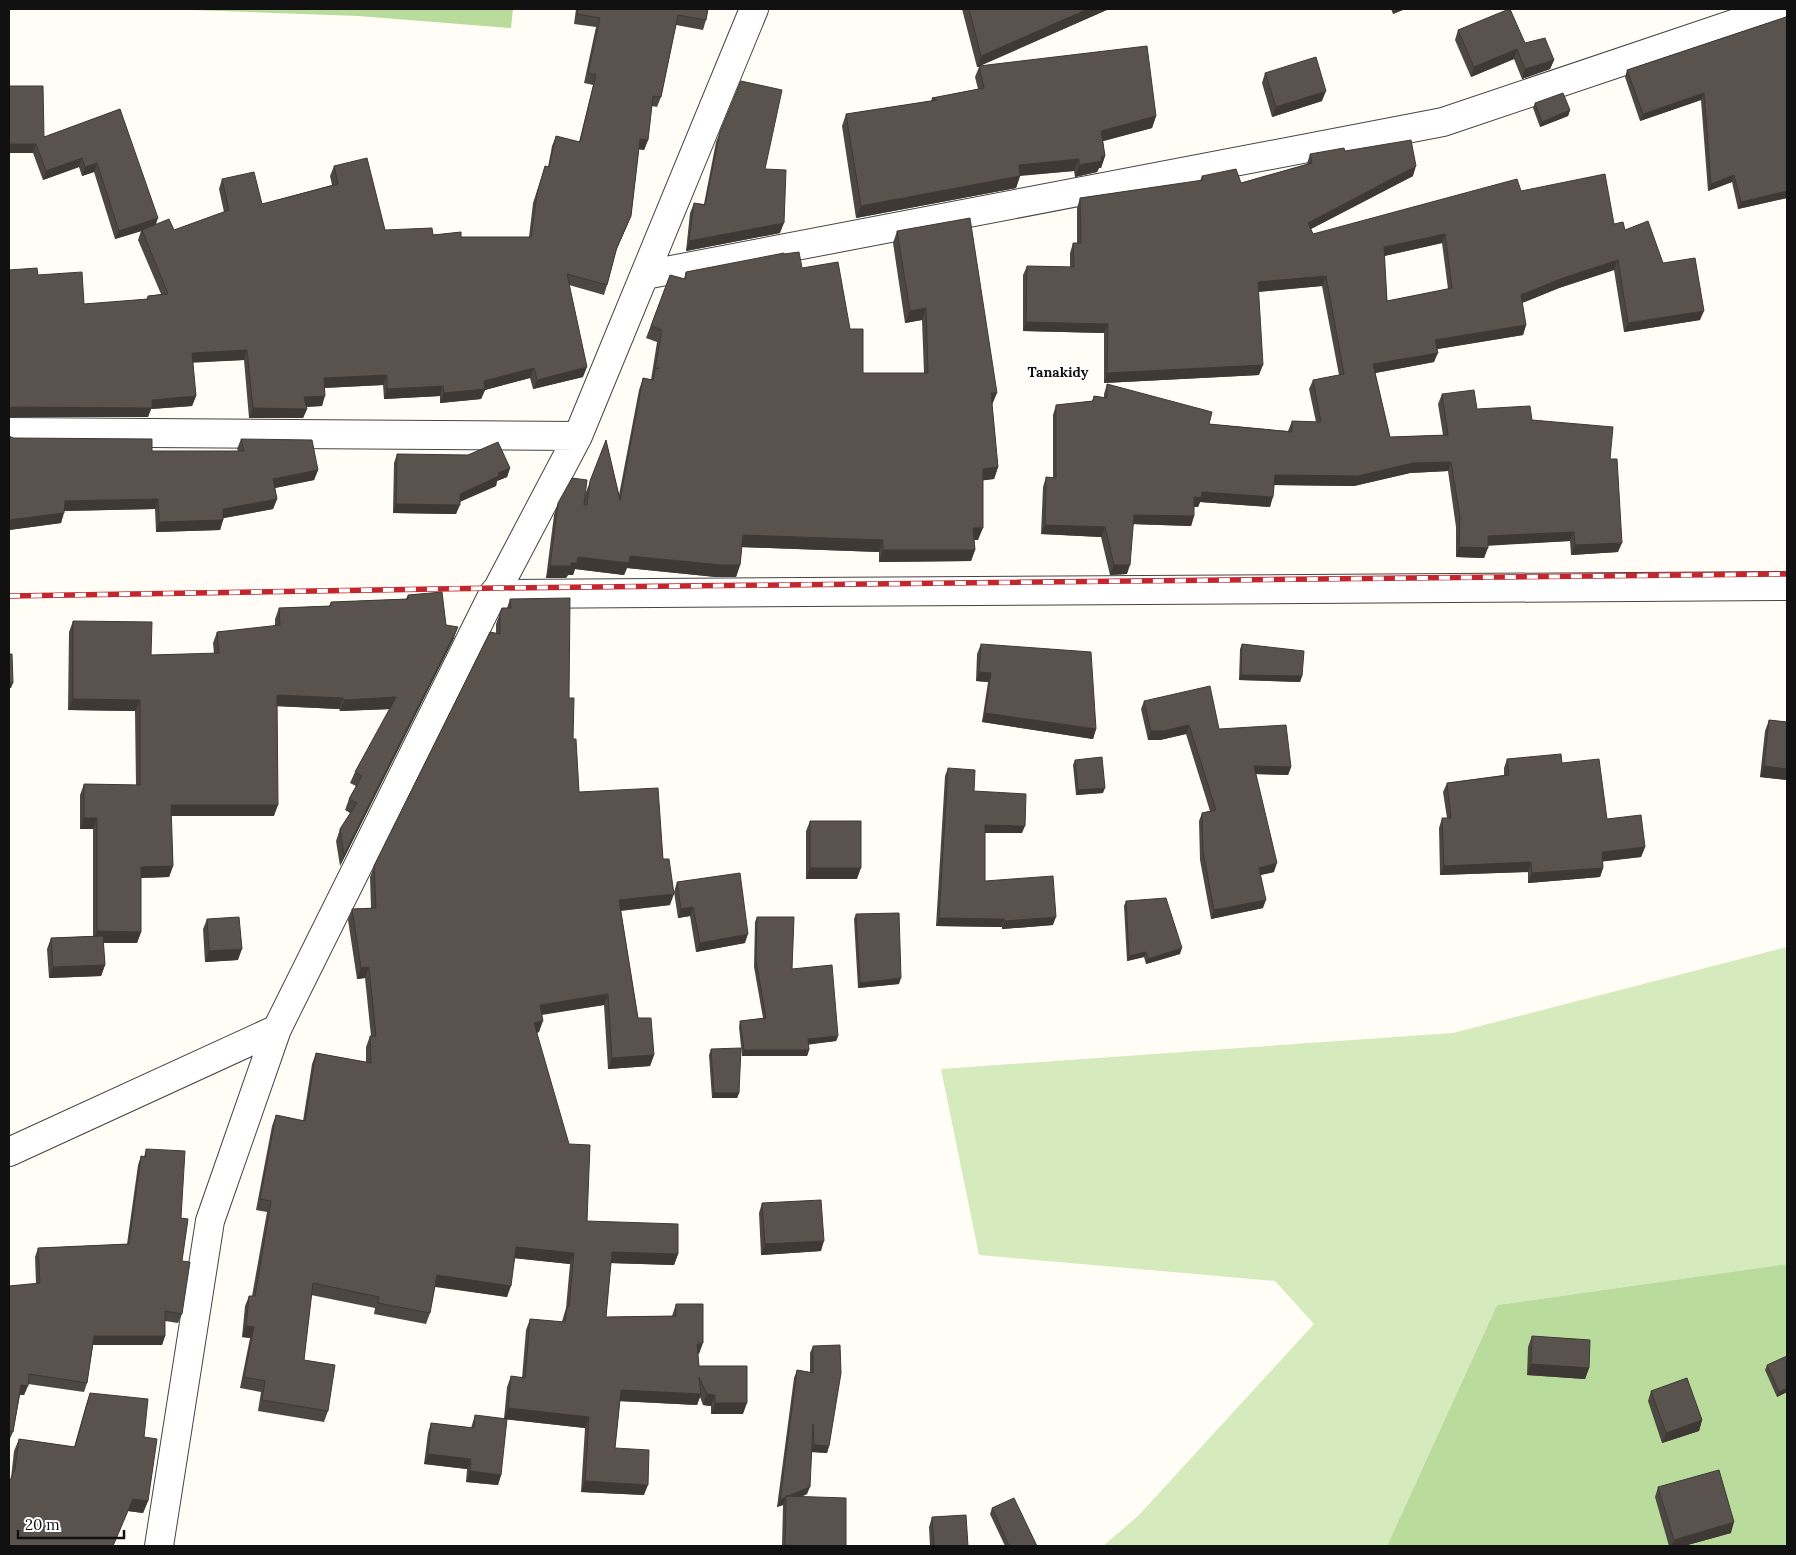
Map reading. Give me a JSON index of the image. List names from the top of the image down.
{
  "districts": ["Tanakidy"],
  "scale_bar": "20 m"
}
